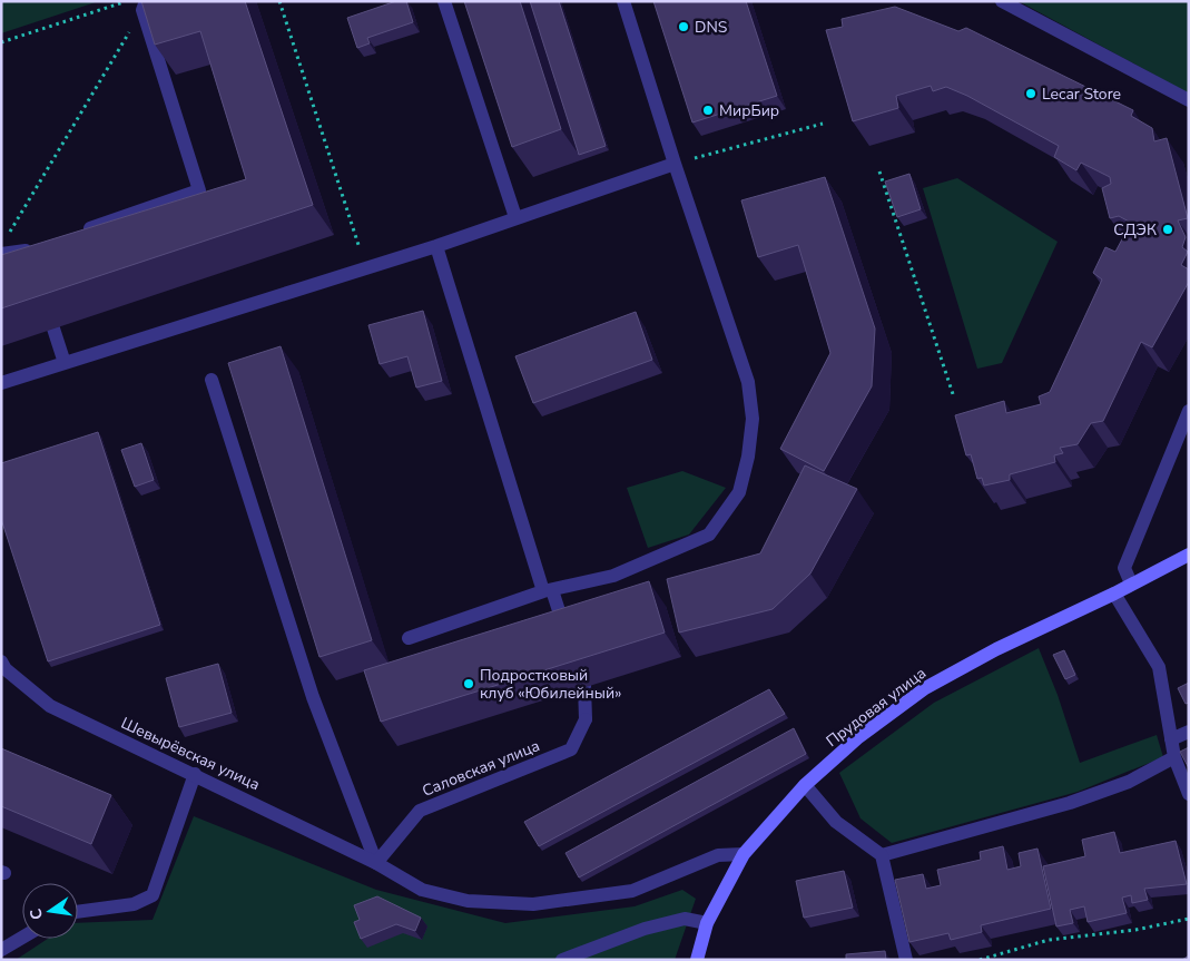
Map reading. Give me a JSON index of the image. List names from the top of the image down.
{
  "streets": {
    "main road": ["Прудовая улица"],
    "street": ["Шевырёвская улица", "Саловская улица"]
  },
  "crossings": [
    ["Шевырёвская улица", "Саловская улица"]
  ],
  "places": [
    "DNS",
    "Lecar Store",
    "МирБир",
    "СДЭК",
    "Подростковый клуб «Юбилейный»"
  ],
  "north": "left"
}
